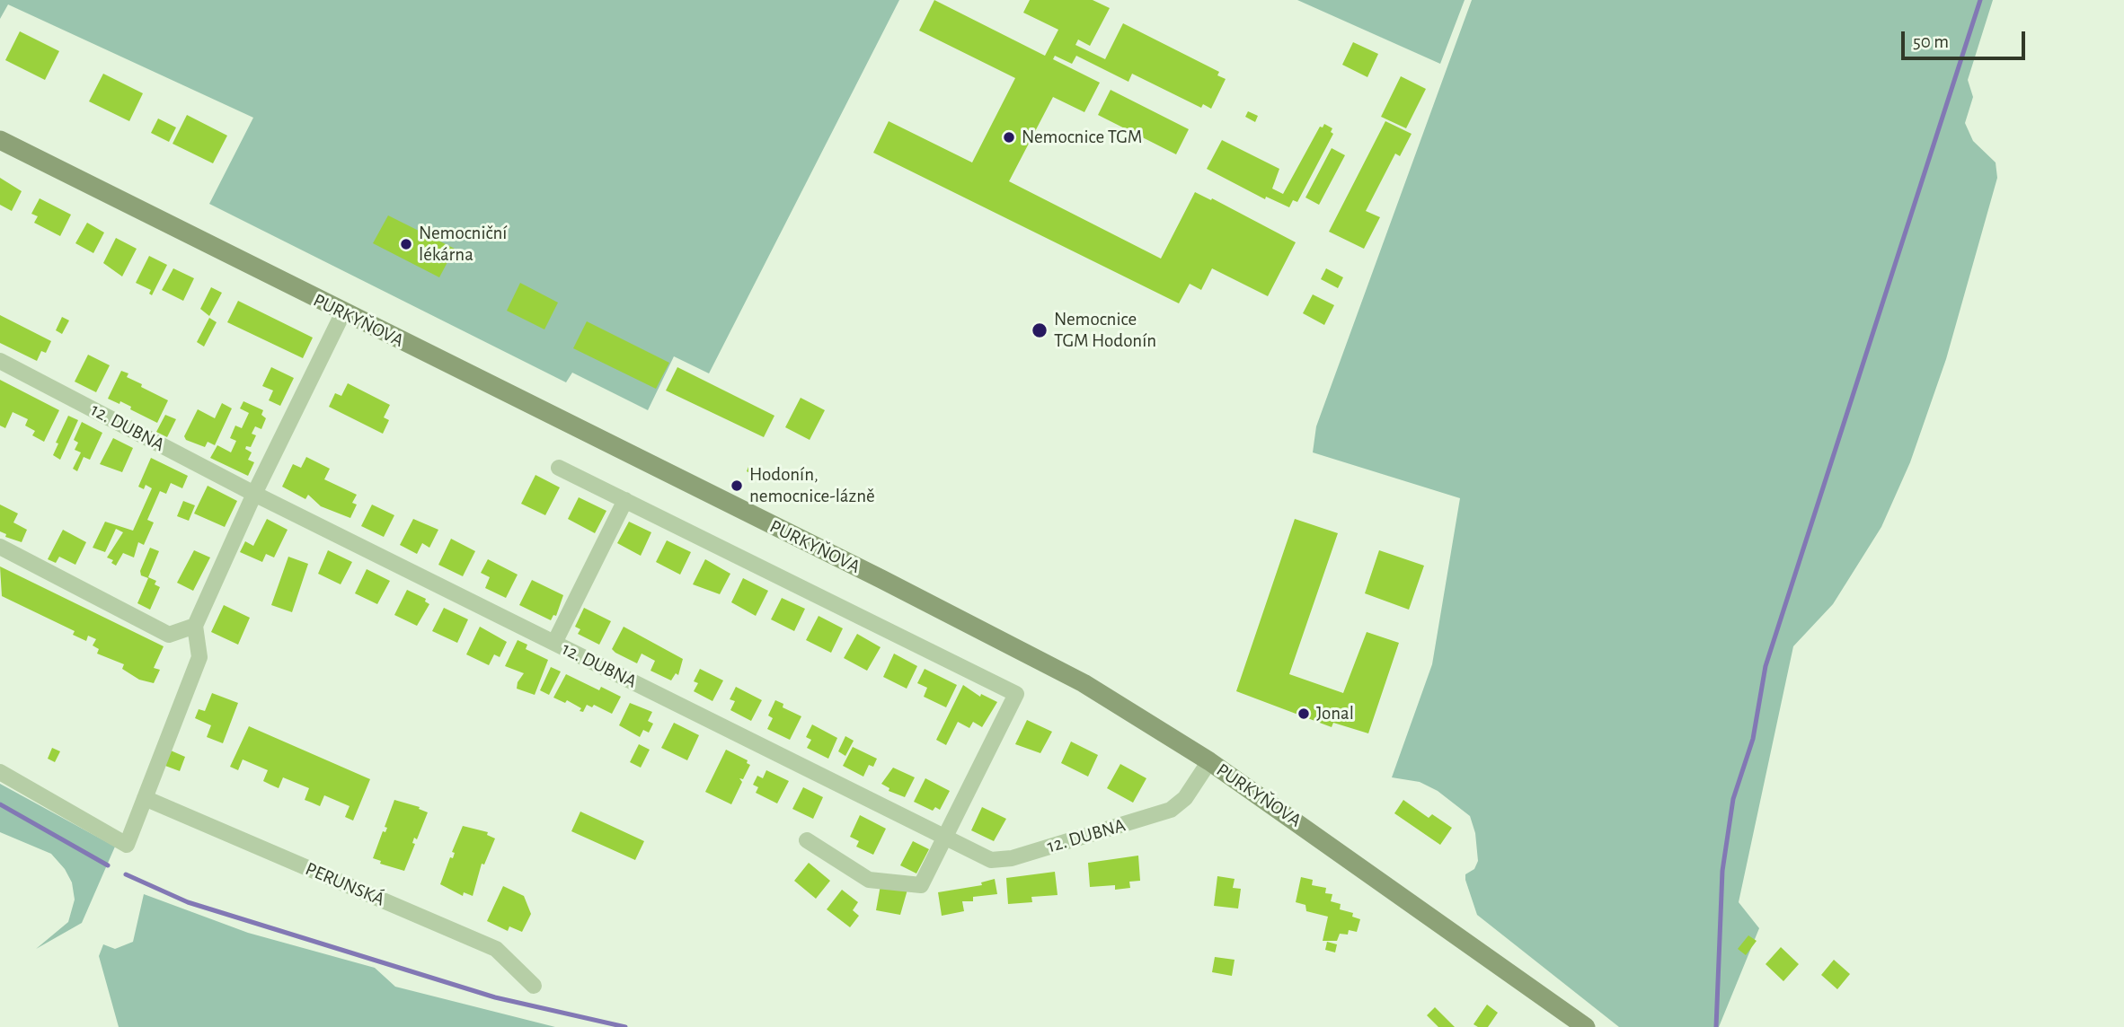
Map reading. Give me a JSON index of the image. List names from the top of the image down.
{
  "streets": {
    "street": ["PURKYŇOVA", "12. DUBNA", "PERUNSKÁ"]
  },
  "crossings": [
    ["PURKYŇOVA", "12. DUBNA"]
  ],
  "places": [
    "Nemocnice TGM",
    "Nemocniční lékárna",
    "Nemocnice TGM Hodonín",
    "Hodonín, nemocnice-lázně",
    "Jonal"
  ],
  "scale_bar": "50 m"
}
